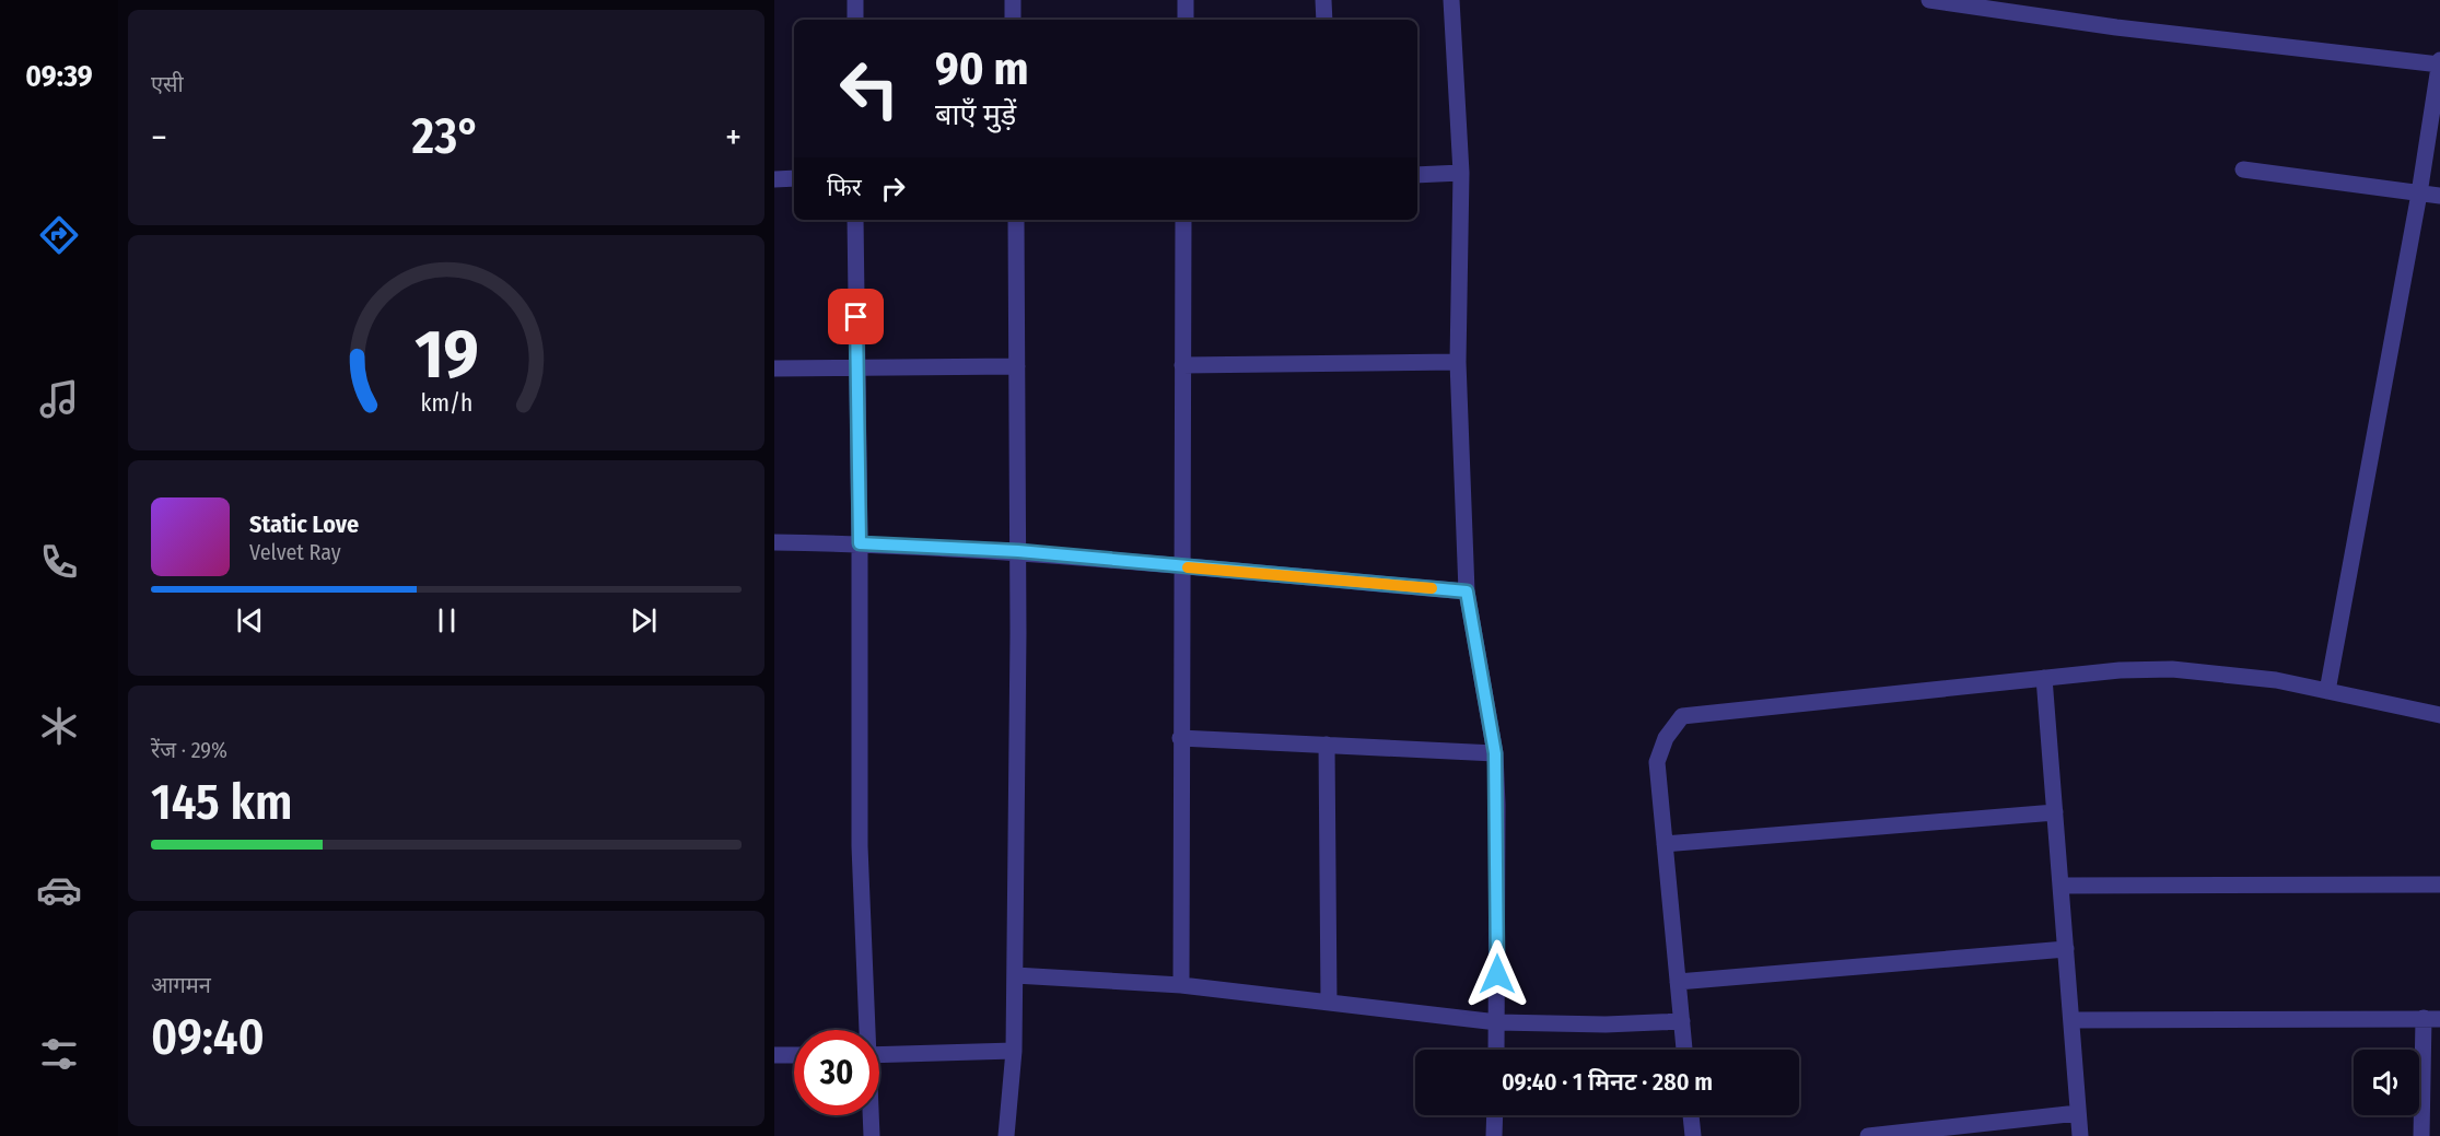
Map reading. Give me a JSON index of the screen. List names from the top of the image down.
{
  "page": {
    "tabs": "09:39",
    "tile": [
      "एसी",
      ["रेंज · 29%", "145 km"],
      ["आगमन", "09:40"]
    ],
    "turn": ["90 m", "बाएँ मुड़ें"],
    "heat": ["−", "23°", "+"],
    "then": "फिर",
    "song": ["Static Love", "Velvet Ray"],
    "limit": "30",
    "trip": "09:40 · 1 मिनट · 280 m",
    "gauge": ["19", "km/h"]
  }
}
